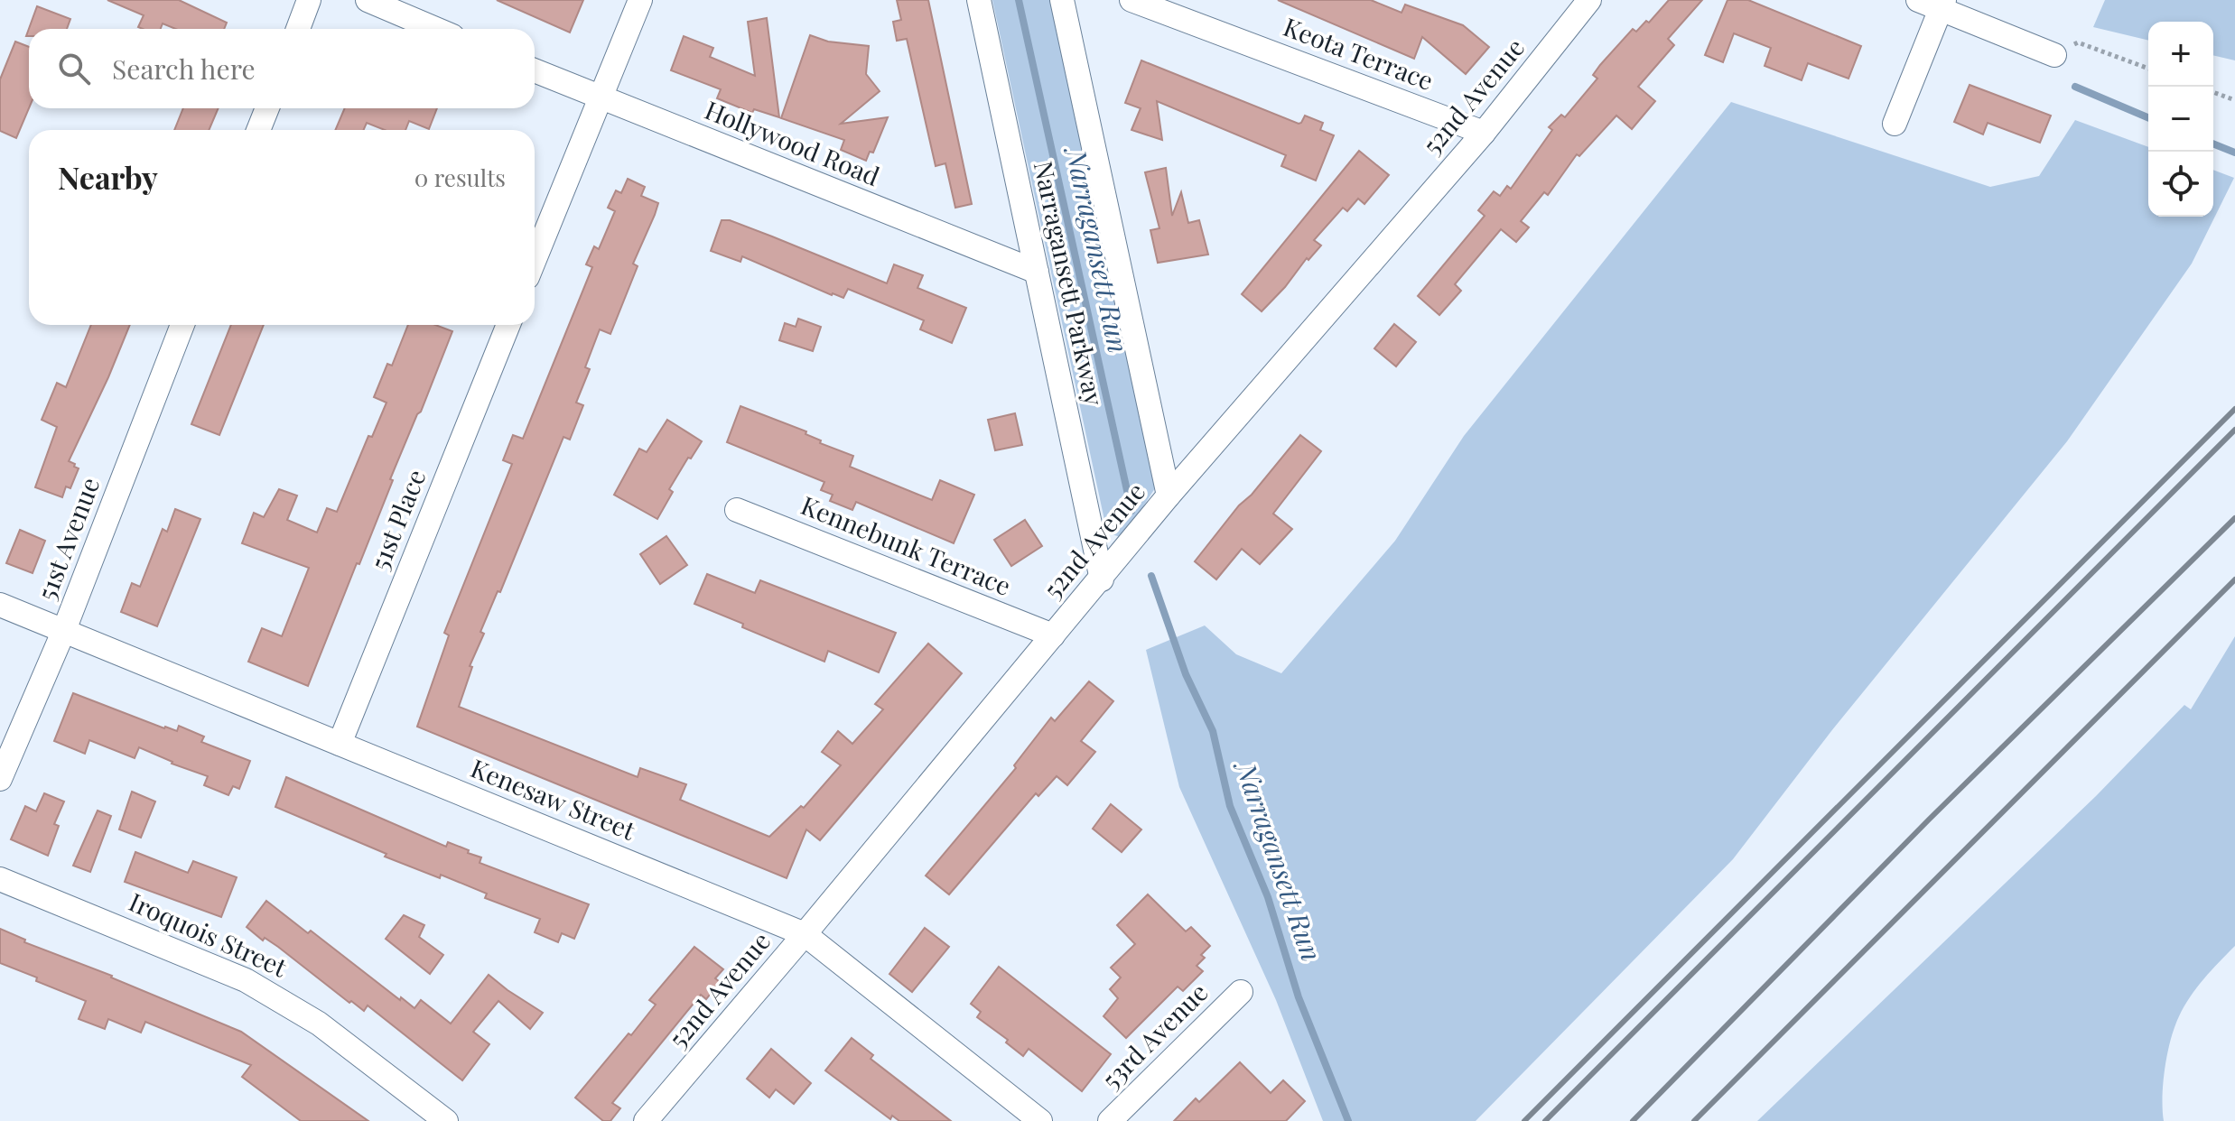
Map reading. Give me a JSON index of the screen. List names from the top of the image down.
{
  "streets": {
    "street": [
      "Keota Terrace",
      "52nd Avenue",
      "Hollywood Road",
      "Narragansett Parkway",
      "51st Place",
      "51st Avenue",
      "Kennebunk Terrace",
      "Kenesaw Street",
      "Iroquois Street",
      "53rd Avenue"
    ]
  },
  "crossings": [
    ["Keota Terrace", "52nd Avenue"],
    ["52nd Avenue", "Narragansett Parkway"],
    ["52nd Avenue", "Kennebunk Terrace"],
    ["52nd Avenue", "Kenesaw Street"],
    ["Hollywood Road", "Narragansett Parkway"],
    ["51st Place", "Kenesaw Street"],
    ["51st Avenue", "Kenesaw Street"]
  ],
  "water": ["Narragansett Run"],
  "page": {
    "map_buttons": ["+", "−"],
    "search": "Search here",
    "heading": ["Nearby", "0 results"]
  }
}
